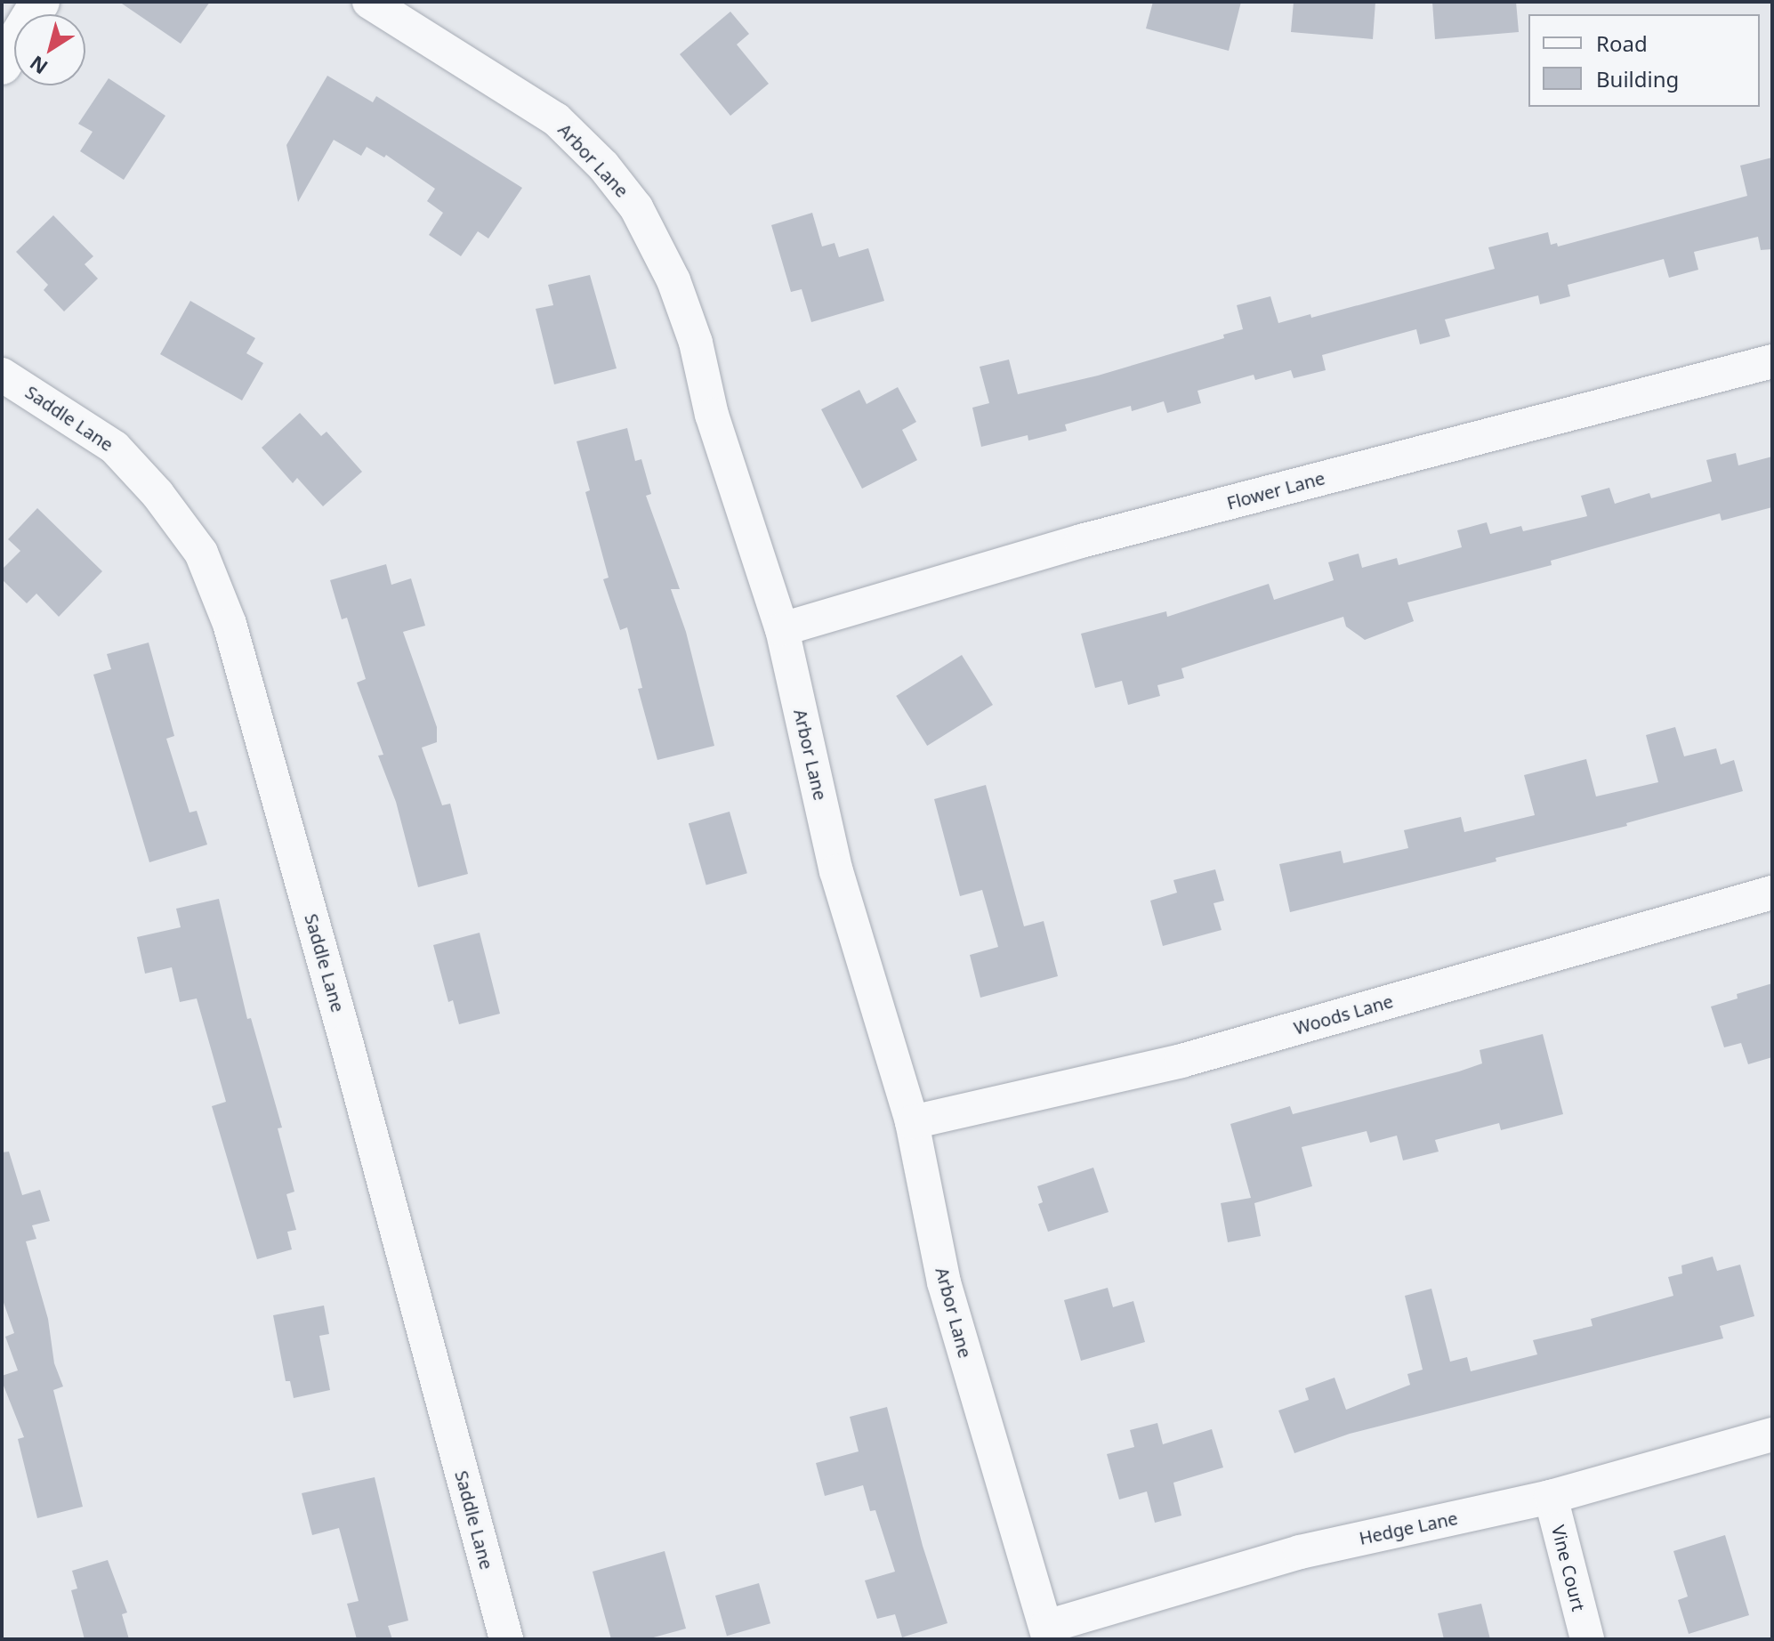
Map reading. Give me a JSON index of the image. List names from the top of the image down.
{
  "streets": {
    "street": [
      "Arbor Lane",
      "Saddle Lane",
      "Flower Lane",
      "Woods Lane",
      "Hedge Lane",
      "Vine Court"
    ]
  },
  "crossings": [
    ["Arbor Lane", "Flower Lane"],
    ["Arbor Lane", "Woods Lane"],
    ["Arbor Lane", "Hedge Lane"],
    ["Hedge Lane", "Vine Court"]
  ],
  "legend": ["Road", "Building"],
  "north": "bottom left"
}
